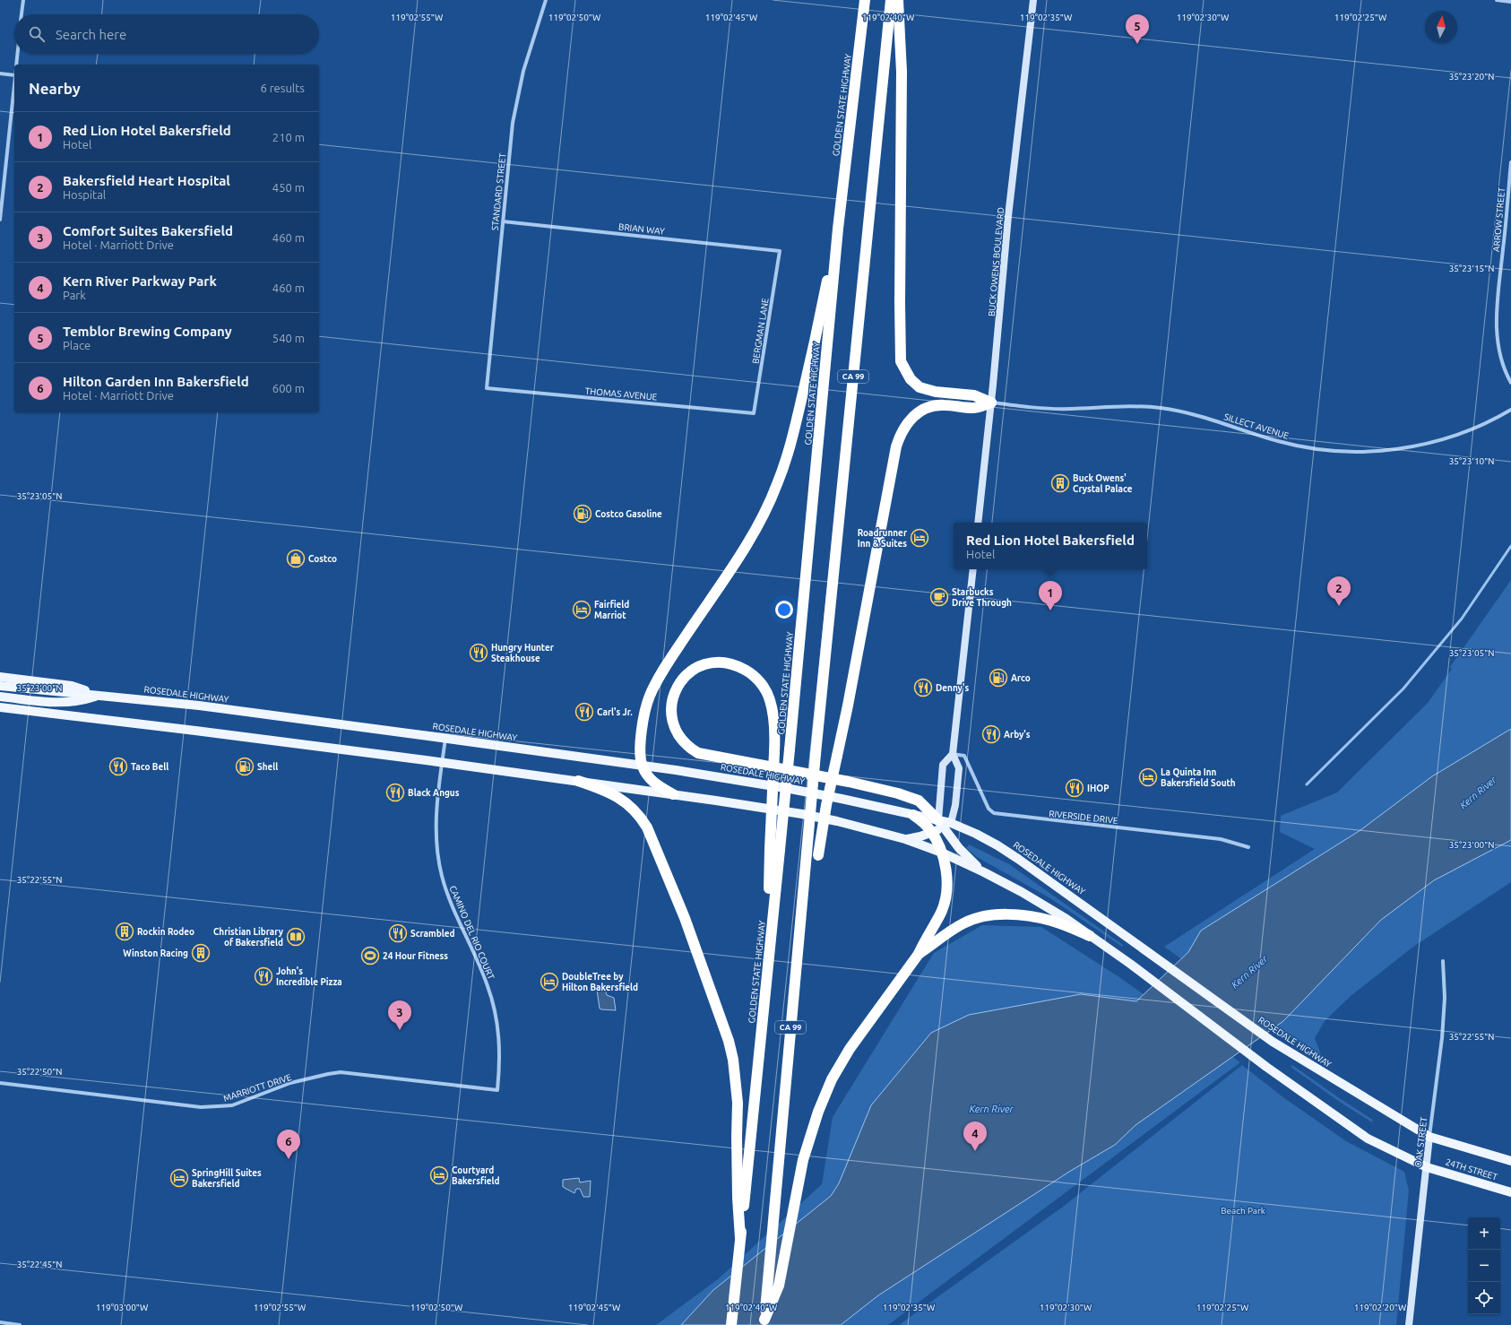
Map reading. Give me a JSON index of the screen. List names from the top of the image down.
{
  "streets": {
    "highway": ["GOLDEN STATE HIGHWAY", "CA 99"],
    "main road": [
      "BUCK OWENS BOULEVARD",
      "ROSEDALE HIGHWAY",
      "OAK STREET",
      "24TH STREET"
    ],
    "street": [
      "STANDARD STREET",
      "ARROW STREET",
      "BRIAN WAY",
      "BERGMAN LANE",
      "THOMAS AVENUE",
      "SILLECT AVENUE",
      "RIVERSIDE DRIVE",
      "CAMINO DEL RIO COURT",
      "MARRIOTT DRIVE"
    ]
  },
  "crossings": [
    ["STANDARD STREET", "BRIAN WAY"],
    ["STANDARD STREET", "THOMAS AVENUE"],
    ["BRIAN WAY", "BERGMAN LANE"],
    ["BUCK OWENS BOULEVARD", "SILLECT AVENUE"],
    ["BERGMAN LANE", "THOMAS AVENUE"],
    ["ROSEDALE HIGHWAY", "CAMINO DEL RIO COURT"],
    ["ROSEDALE HIGHWAY", "OAK STREET"],
    ["ROSEDALE HIGHWAY", "24TH STREET"],
    ["CAMINO DEL RIO COURT", "MARRIOTT DRIVE"],
    ["OAK STREET", "24TH STREET"]
  ],
  "water": ["Kern River"],
  "parks": ["Beach Park"],
  "places": {
    "building": ["Buck Owens' Crystal Palace", "Rockin Rodeo", "Winston Racing"],
    "fuel station": ["Costco Gasoline", "Arco", "Shell"],
    "hotel": [
      "Roadrunner Inn & Suites",
      "Fairfield Marriot",
      "La Quinta Inn Bakersfield South",
      "DoubleTree by Hilton Bakersfield",
      "Courtyard Bakersfield",
      "SpringHill Suites Bakersfield"
    ],
    "shop": ["Costco"],
    "cafe": ["Starbucks Drive Through"],
    "restaurant": [
      "Hungry Hunter Steakhouse",
      "Denny's",
      "Carl's Jr.",
      "Arby's",
      "Taco Bell",
      "IHOP",
      "Black Angus",
      "Scrambled",
      "John's Incredible Pizza"
    ],
    "library": ["Christian Library of Bakersfield"],
    "sports": ["24 Hour Fitness"]
  },
  "north": "top",
  "page": {
    "pins": [
      "5",
      "2",
      "1",
      "3",
      "4",
      "6"
    ],
    "search": "Search here",
    "heading": ["Nearby", "6 results"],
    "list": [
      {
        "mark": "1",
        "name": "Red Lion Hotel Bakersfield",
        "note": "Hotel",
        "value": "210 m"
      },
      {
        "mark": "2",
        "name": "Bakersfield Heart Hospital",
        "note": "Hospital",
        "value": "450 m"
      },
      {
        "mark": "3",
        "name": "Comfort Suites Bakersfield",
        "note": "Hotel · Marriott Drive",
        "value": "460 m"
      },
      {
        "mark": "4",
        "name": "Kern River Parkway Park",
        "note": "Park",
        "value": "460 m"
      },
      {
        "mark": "5",
        "name": "Temblor Brewing Company",
        "note": "Place",
        "value": "540 m"
      },
      {
        "mark": "6",
        "name": "Hilton Garden Inn Bakersfield",
        "note": "Hotel · Marriott Drive",
        "value": "600 m"
      }
    ],
    "popup": ["Red Lion Hotel Bakersfield", "Hotel"],
    "map_buttons": ["+", "−"]
  },
  "coordinates": [
    "119°02'55\"W",
    "119°02'50\"W",
    "119°02'45\"W",
    "119°02'40\"W",
    "119°02'35\"W",
    "119°02'30\"W",
    "119°02'25\"W",
    "35°23'20\"N",
    "35°23'15\"N",
    "35°23'10\"N",
    "35°23'05\"N",
    "35°23'00\"N",
    "35°22'55\"N",
    "35°22'50\"N",
    "35°22'45\"N",
    "119°03'00\"W",
    "119°02'20\"W"
  ]
}
